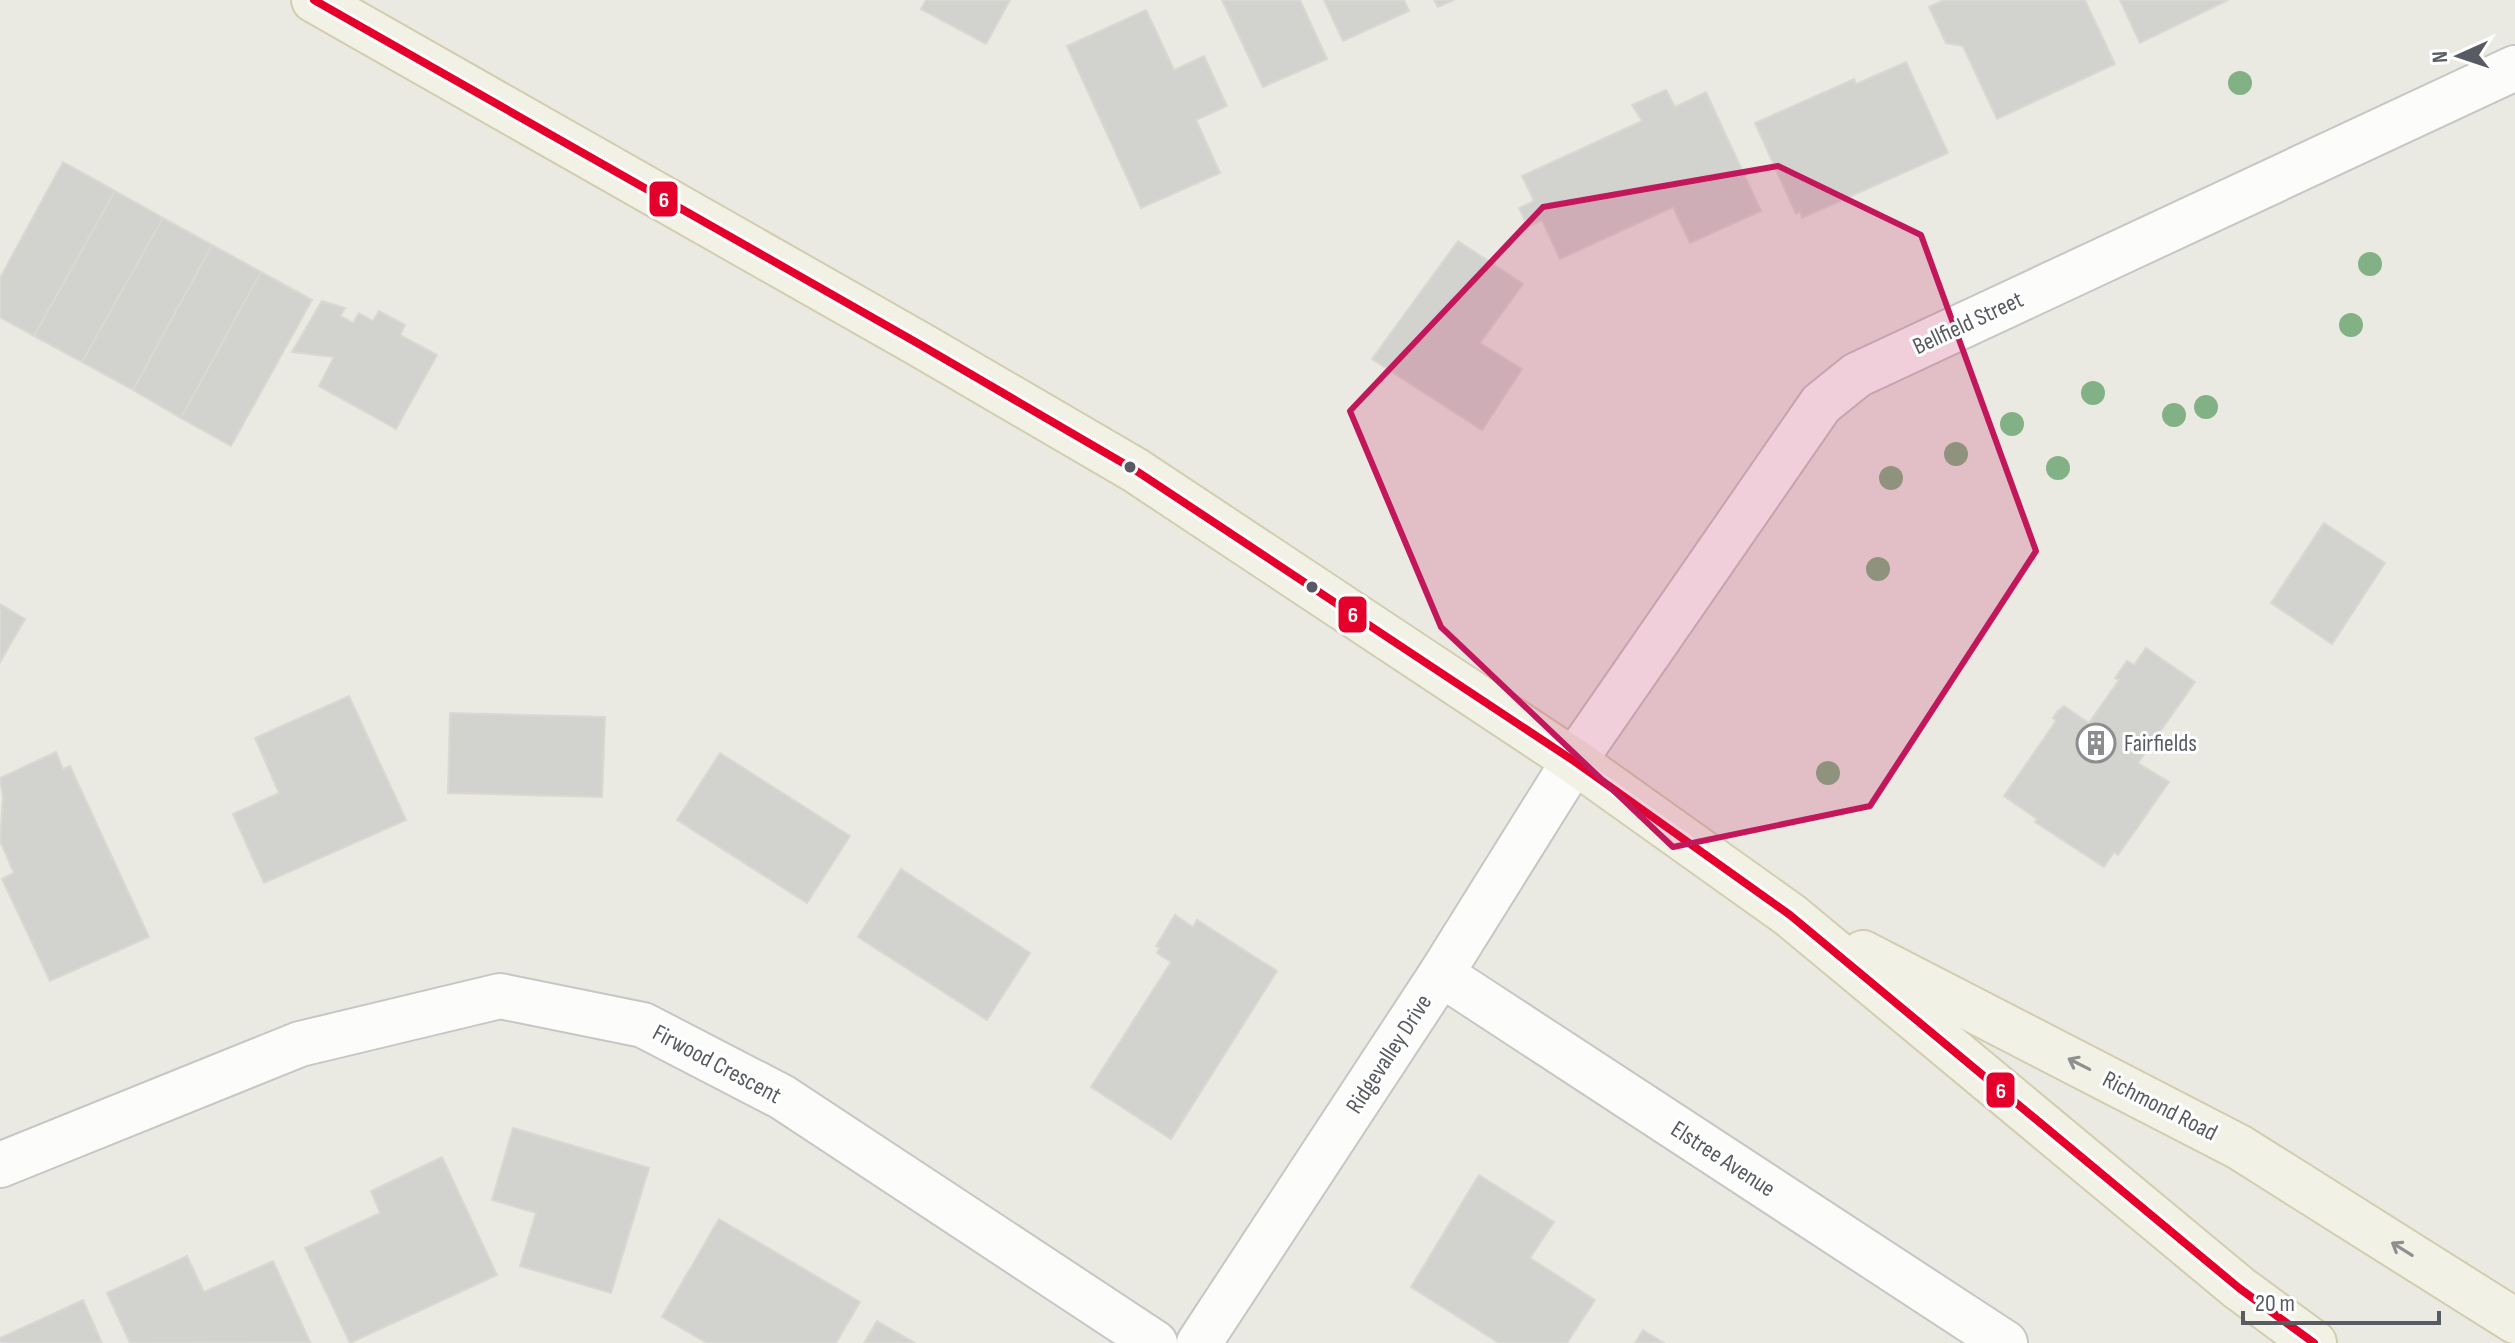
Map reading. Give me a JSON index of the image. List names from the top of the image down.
{
  "streets": {
    "main road": ["Richmond Road"],
    "street": [
      "Bellfield Street",
      "Ridgevalley Drive",
      "Firwood Crescent",
      "Elstree Avenue"
    ]
  },
  "crossings": [
    ["Bellfield Street", "Ridgevalley Drive"],
    ["Bellfield Street", "Richmond Road"],
    ["Ridgevalley Drive", "Richmond Road"],
    ["Ridgevalley Drive", "Elstree Avenue"]
  ],
  "places": {
    "building": ["Fairfields"]
  },
  "lines": ["transit line 6"],
  "scale_bar": "20 m",
  "north": "left"
}
